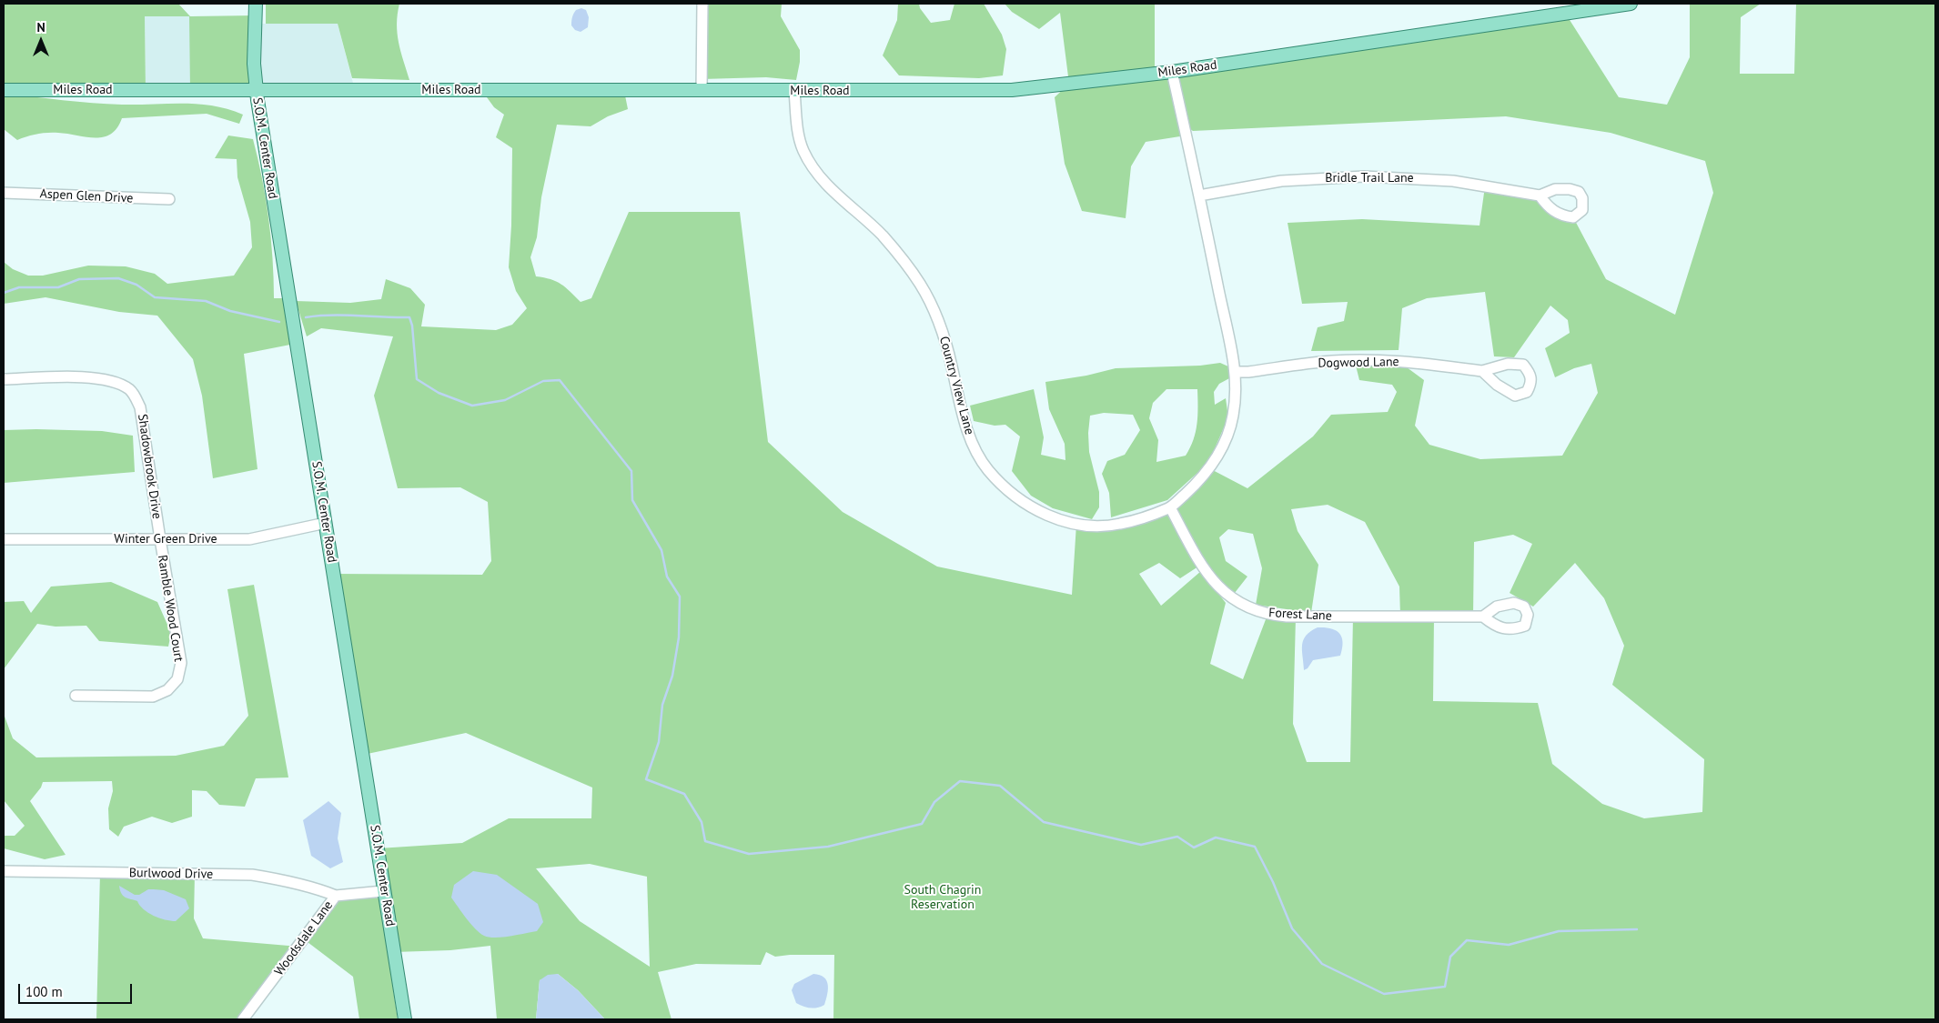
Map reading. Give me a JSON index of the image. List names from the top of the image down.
{
  "streets": {
    "main road": ["Miles Road", "S.O.M. Center Road"],
    "street": [
      "Bridle Trail Lane",
      "Aspen Glen Drive",
      "Dogwood Lane",
      "Country View Lane",
      "Shadowbrook Drive",
      "Winter Green Drive",
      "Ramble Wood Court",
      "Forest Lane",
      "Burlwood Drive",
      "Woodsdale Lane"
    ]
  },
  "crossings": [
    ["Miles Road", "S.O.M. Center Road"],
    ["Miles Road", "Country View Lane"],
    ["S.O.M. Center Road", "Winter Green Drive"],
    ["S.O.M. Center Road", "Woodsdale Lane"],
    ["Bridle Trail Lane", "Country View Lane"],
    ["Dogwood Lane", "Country View Lane"],
    ["Country View Lane", "Forest Lane"],
    ["Shadowbrook Drive", "Winter Green Drive"],
    ["Shadowbrook Drive", "Ramble Wood Court"],
    ["Winter Green Drive", "Ramble Wood Court"],
    ["Burlwood Drive", "Woodsdale Lane"]
  ],
  "parks": ["South Chagrin Reservation"],
  "scale_bar": "100 m",
  "north": "top"
}
